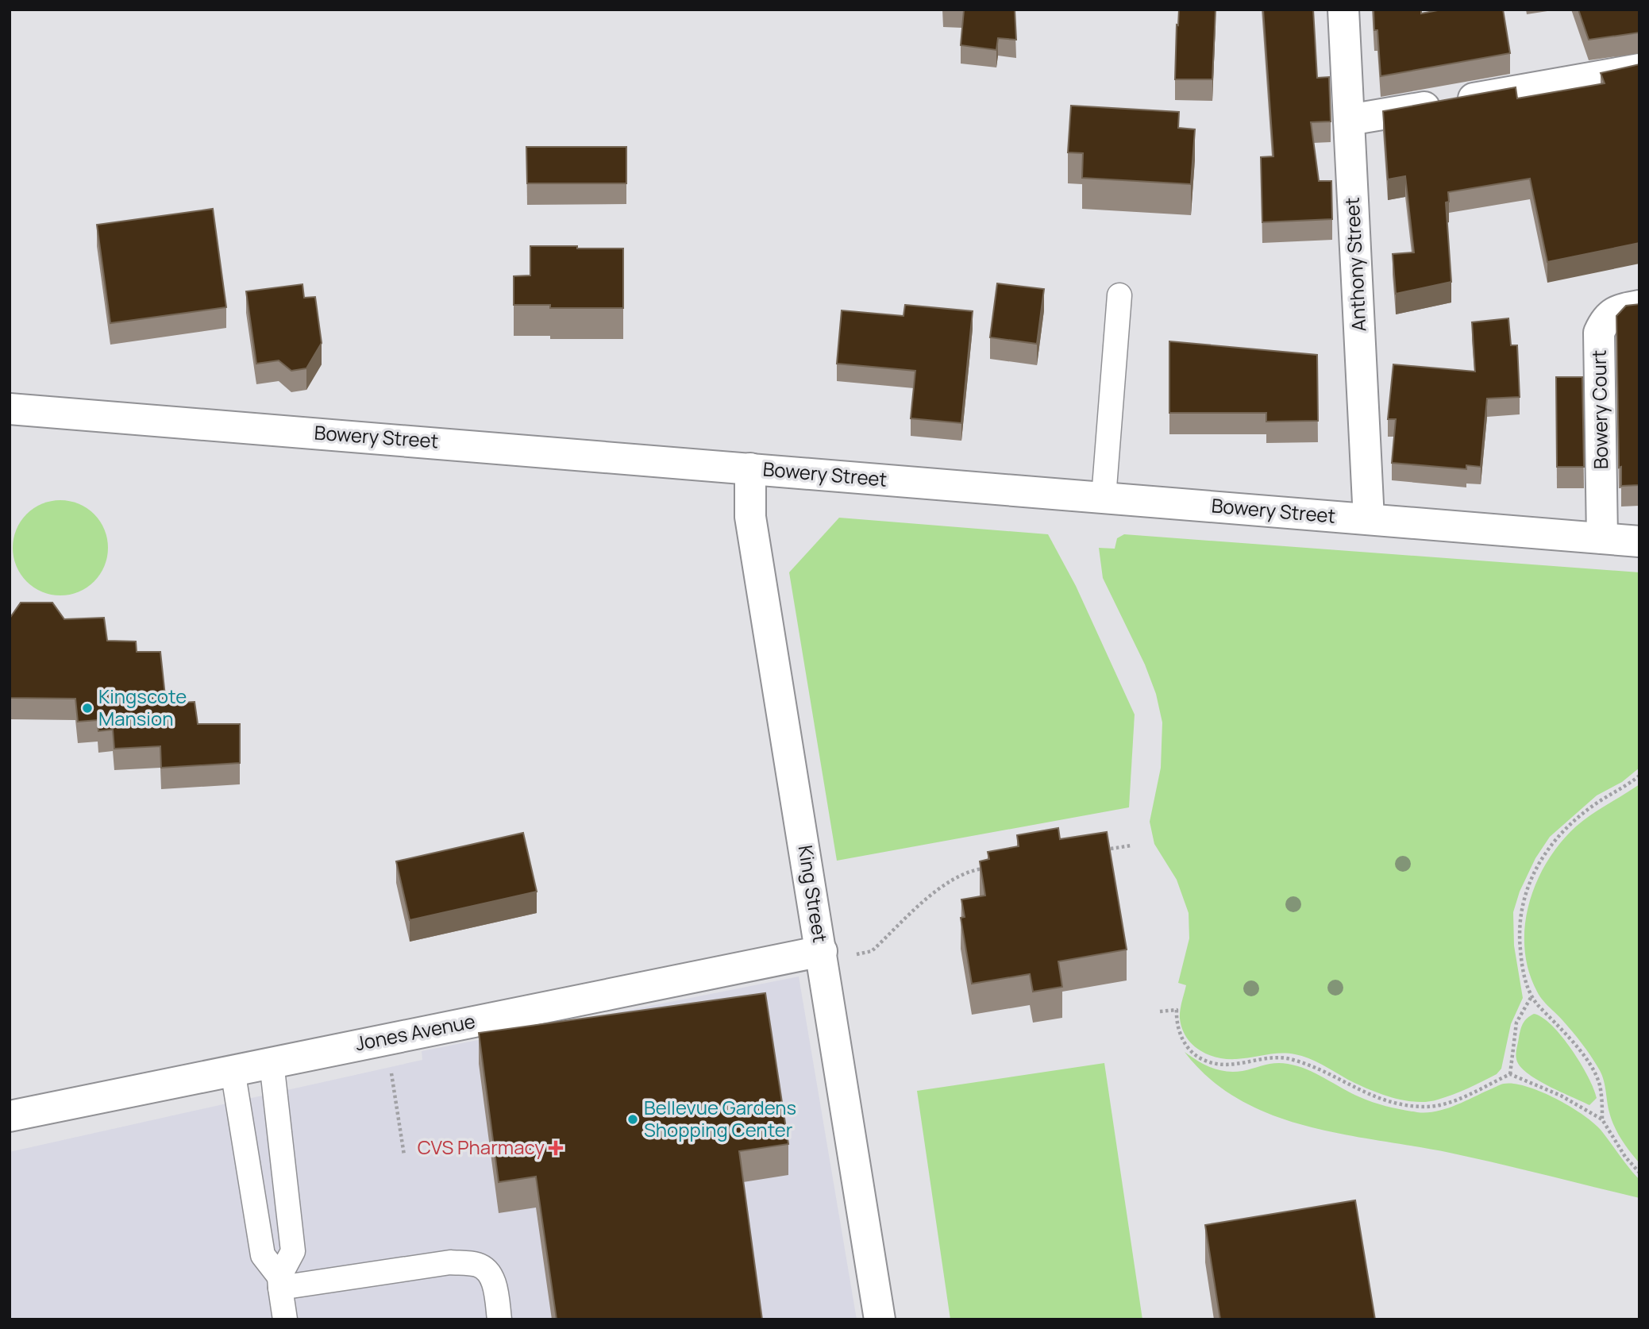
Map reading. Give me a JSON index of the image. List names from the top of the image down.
{
  "streets": {
    "street": [
      "Anthony Street",
      "Bowery Court",
      "Bowery Street",
      "King Street",
      "Jones Avenue"
    ]
  },
  "crossings": [
    ["Anthony Street", "Bowery Street"],
    ["Bowery Court", "Bowery Street"],
    ["Bowery Street", "King Street"],
    ["King Street", "Jones Avenue"]
  ],
  "places": {
    "other": ["Kingscote Mansion", "Bellevue Gardens Shopping Center"],
    "health": ["CVS Pharmacy"]
  }
}
